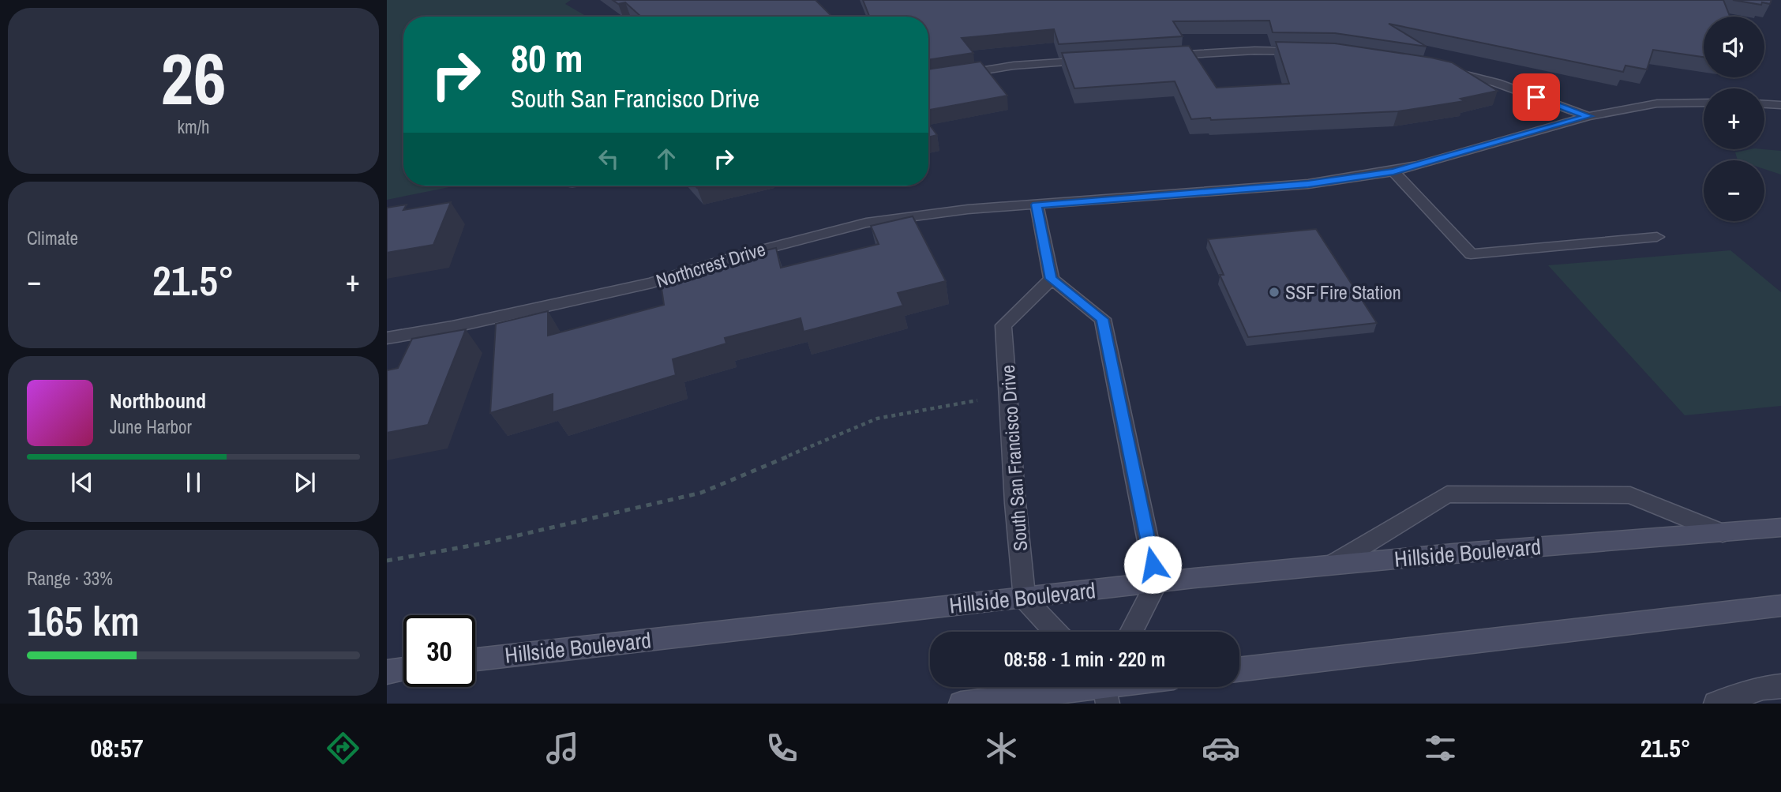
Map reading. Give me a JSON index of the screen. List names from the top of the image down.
{
  "streets": {
    "main road": ["Hillside Boulevard"],
    "street": ["Northcrest Drive", "South San Francisco Drive"]
  },
  "crossings": [
    ["South San Francisco Drive", "Hillside Boulevard"]
  ],
  "places": ["SSF Fire Station"],
  "page": {
    "tile": [
      ["26", "km/h"],
      "Climate",
      ["Range · 33%", "165 km"]
    ],
    "map_buttons": ["+", "−"],
    "turn": ["80 m", "South San Francisco Drive"],
    "heat": ["−", "21.5°", "+"],
    "song": ["Northbound", "June Harbor"],
    "limit": "30",
    "trip": "08:58 · 1 min · 220 m",
    "tabs": ["08:57", "21.5°"]
  }
}
